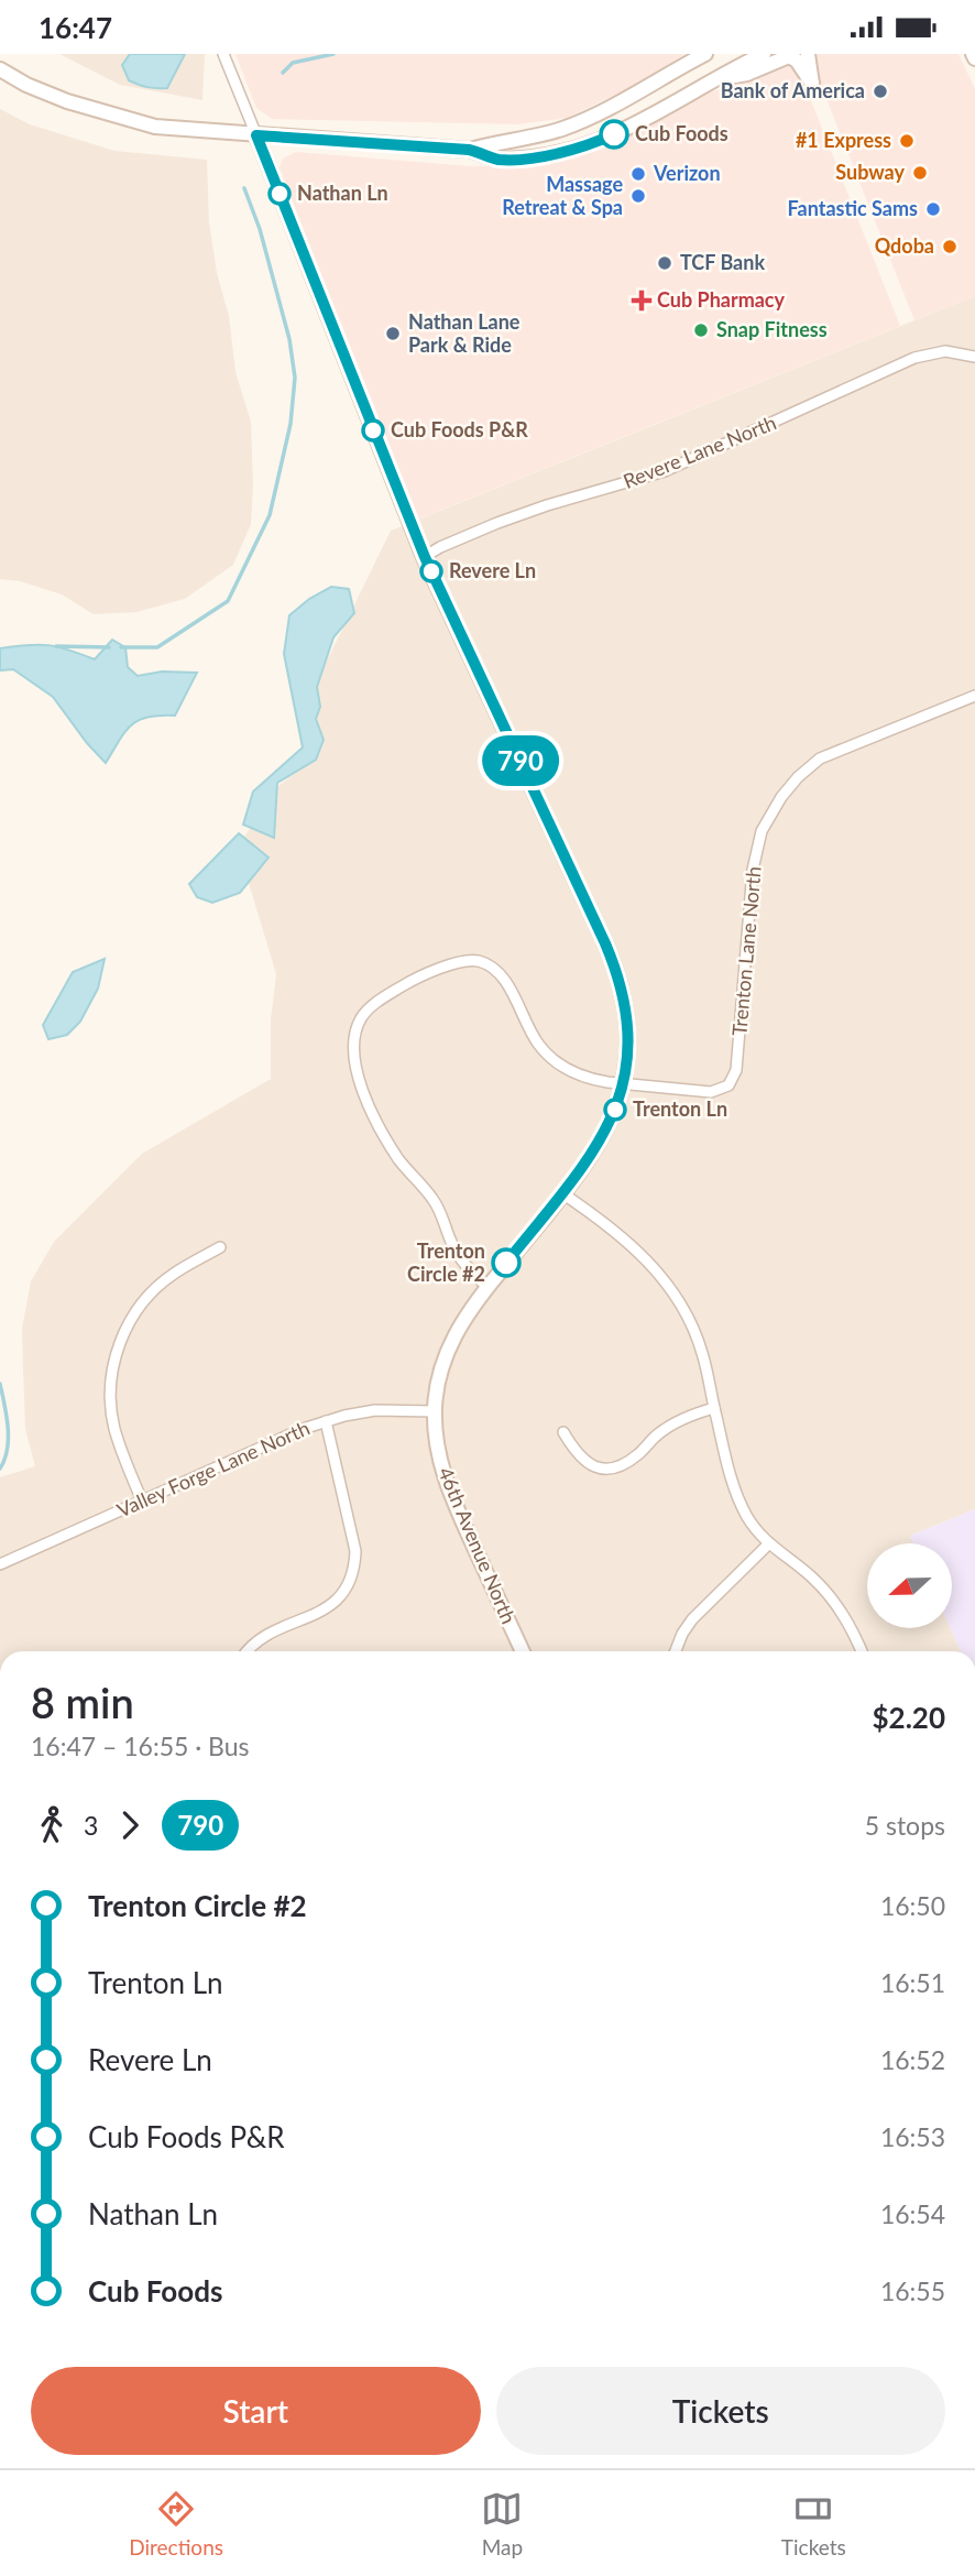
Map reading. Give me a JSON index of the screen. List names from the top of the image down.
{
  "streets": {
    "street": [
      "Revere Lane North",
      "Trenton Lane North",
      "Valley Forge Lane North",
      "46th Avenue North"
    ]
  },
  "crossings": [
    ["Revere Lane North", "46th Avenue North"],
    ["Trenton Lane North", "46th Avenue North"],
    ["Valley Forge Lane North", "46th Avenue North"]
  ],
  "places": {
    "other": [
      "Bank of America",
      "Cub Foods",
      "#1 Express",
      "Subway",
      "Verizon",
      "Nathan Ln",
      "Massage Retreat & Spa",
      "Fantastic Sams",
      "Qdoba",
      "TCF Bank",
      "Snap Fitness",
      "Nathan Lane Park & Ride",
      "Cub Foods P&R",
      "Revere Ln",
      "Trenton Ln",
      "Trenton Circle #2"
    ],
    "health": ["Cub Pharmacy"]
  },
  "lines": ["bus line 790"],
  "north": "left",
  "page": {
    "status": "16:47",
    "on_map": "790",
    "heading": ["8 min", "16:47 – 16:55 · Bus", "$2.20"],
    "legs": ["3", "790", "5 stops"],
    "list": [
      {
        "name": "Trenton Circle #2",
        "value": "16:50"
      },
      {
        "name": "Trenton Ln",
        "value": "16:51"
      },
      {
        "name": "Revere Ln",
        "value": "16:52"
      },
      {
        "name": "Cub Foods P&R",
        "value": "16:53"
      },
      {
        "name": "Nathan Ln",
        "value": "16:54"
      },
      {
        "name": "Cub Foods",
        "value": "16:55"
      }
    ],
    "buttons": ["Start", "Tickets"],
    "tabs": ["Directions", "Map", "Tickets"]
  }
}
